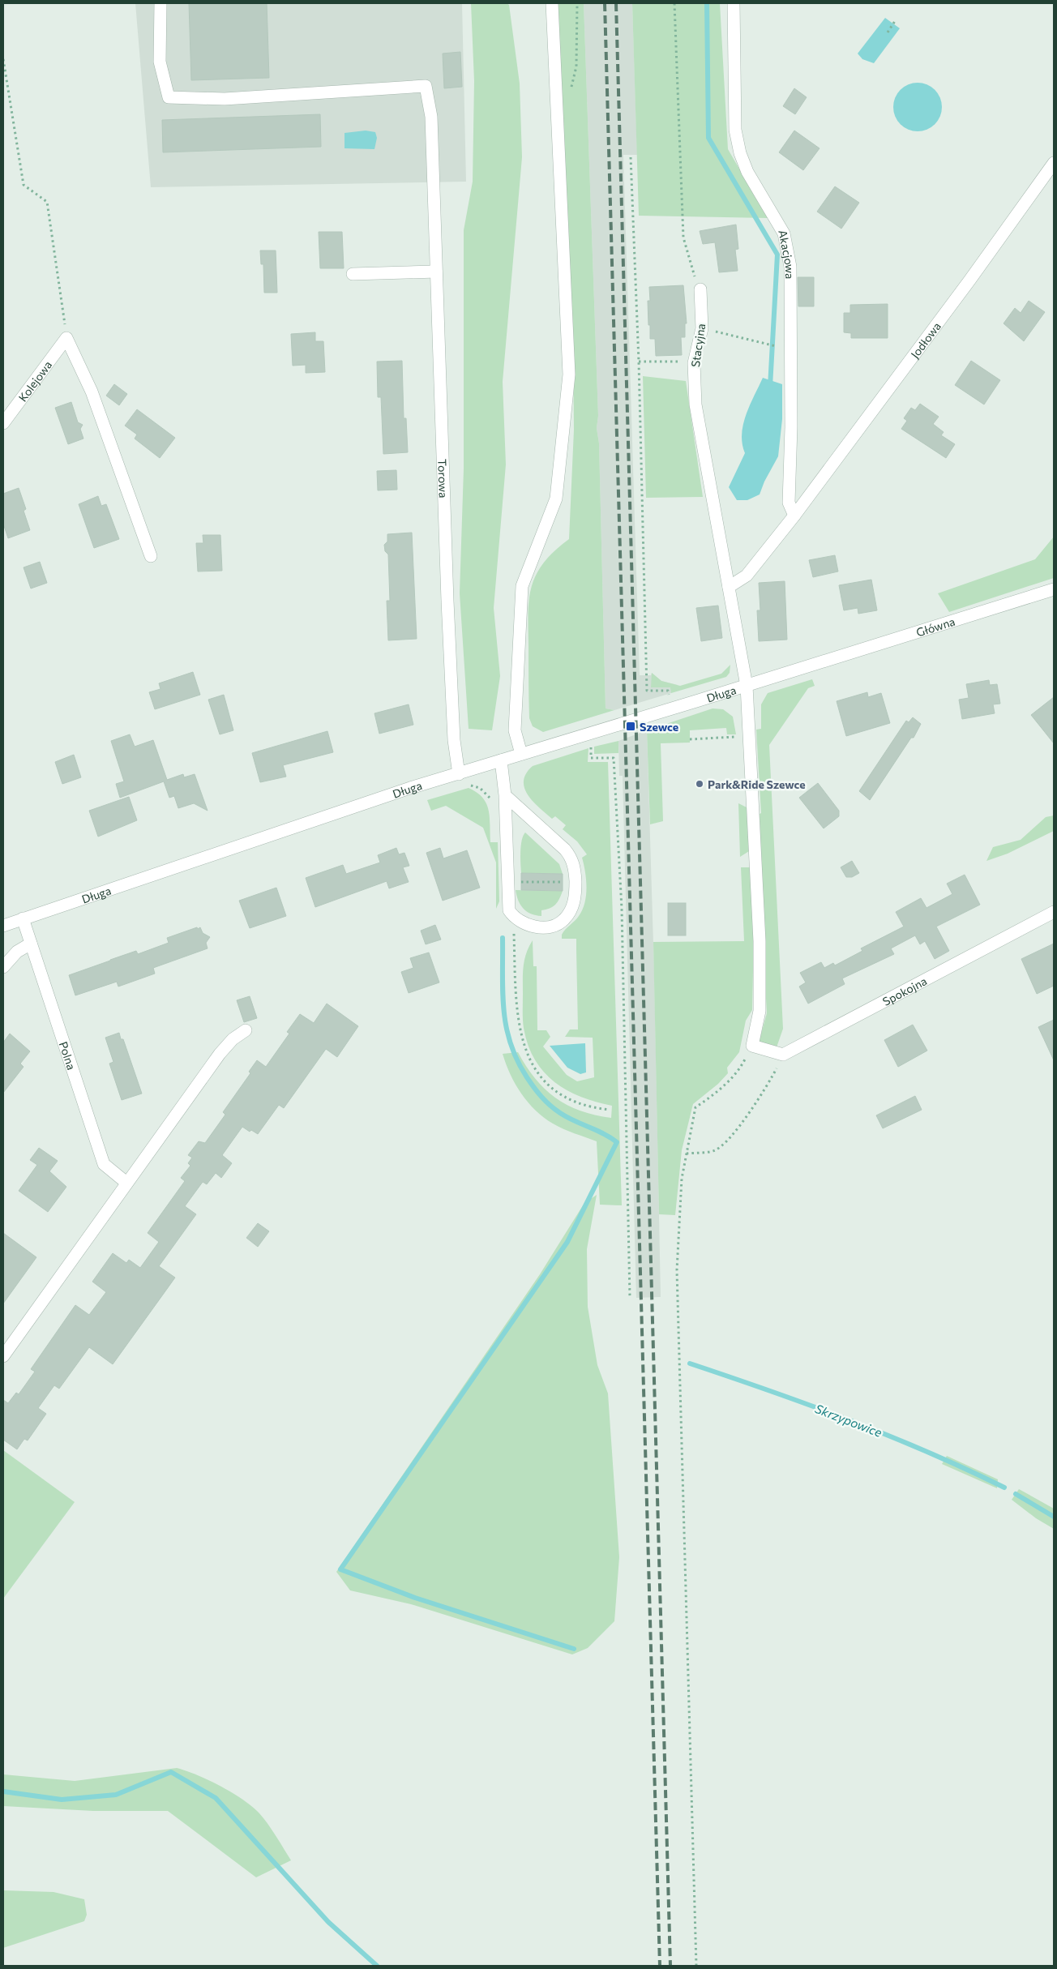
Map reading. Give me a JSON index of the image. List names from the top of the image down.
{
  "streets": {
    "street": [
      "Akacjowa",
      "Jodłowa",
      "Stacyjna",
      "Kolejowa",
      "Torowa",
      "Główna",
      "Długa",
      "Spokojna",
      "Polna"
    ]
  },
  "crossings": [
    ["Akacjowa", "Jodłowa"],
    ["Jodłowa", "Stacyjna"],
    ["Stacyjna", "Długa"],
    ["Torowa", "Długa"],
    ["Główna", "Długa"],
    ["Długa", "Polna"]
  ],
  "water": ["Skrzypowice"],
  "places": {
    "transit": ["Szewce"],
    "other": ["Park&Ride Szewce"]
  }
}
